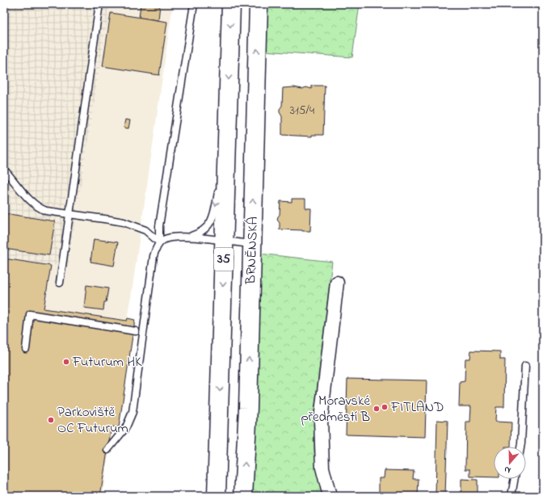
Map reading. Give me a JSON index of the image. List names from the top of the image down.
{
  "streets": {
    "main road": ["BRNĚNSKÁ", "35"]
  },
  "places": [
    "Futurum HK",
    "FITLAND",
    "Moravské předměstí B",
    "Parkoviště OC Futurum"
  ],
  "house_numbers": ["315/4"],
  "north": "bottom"
}
